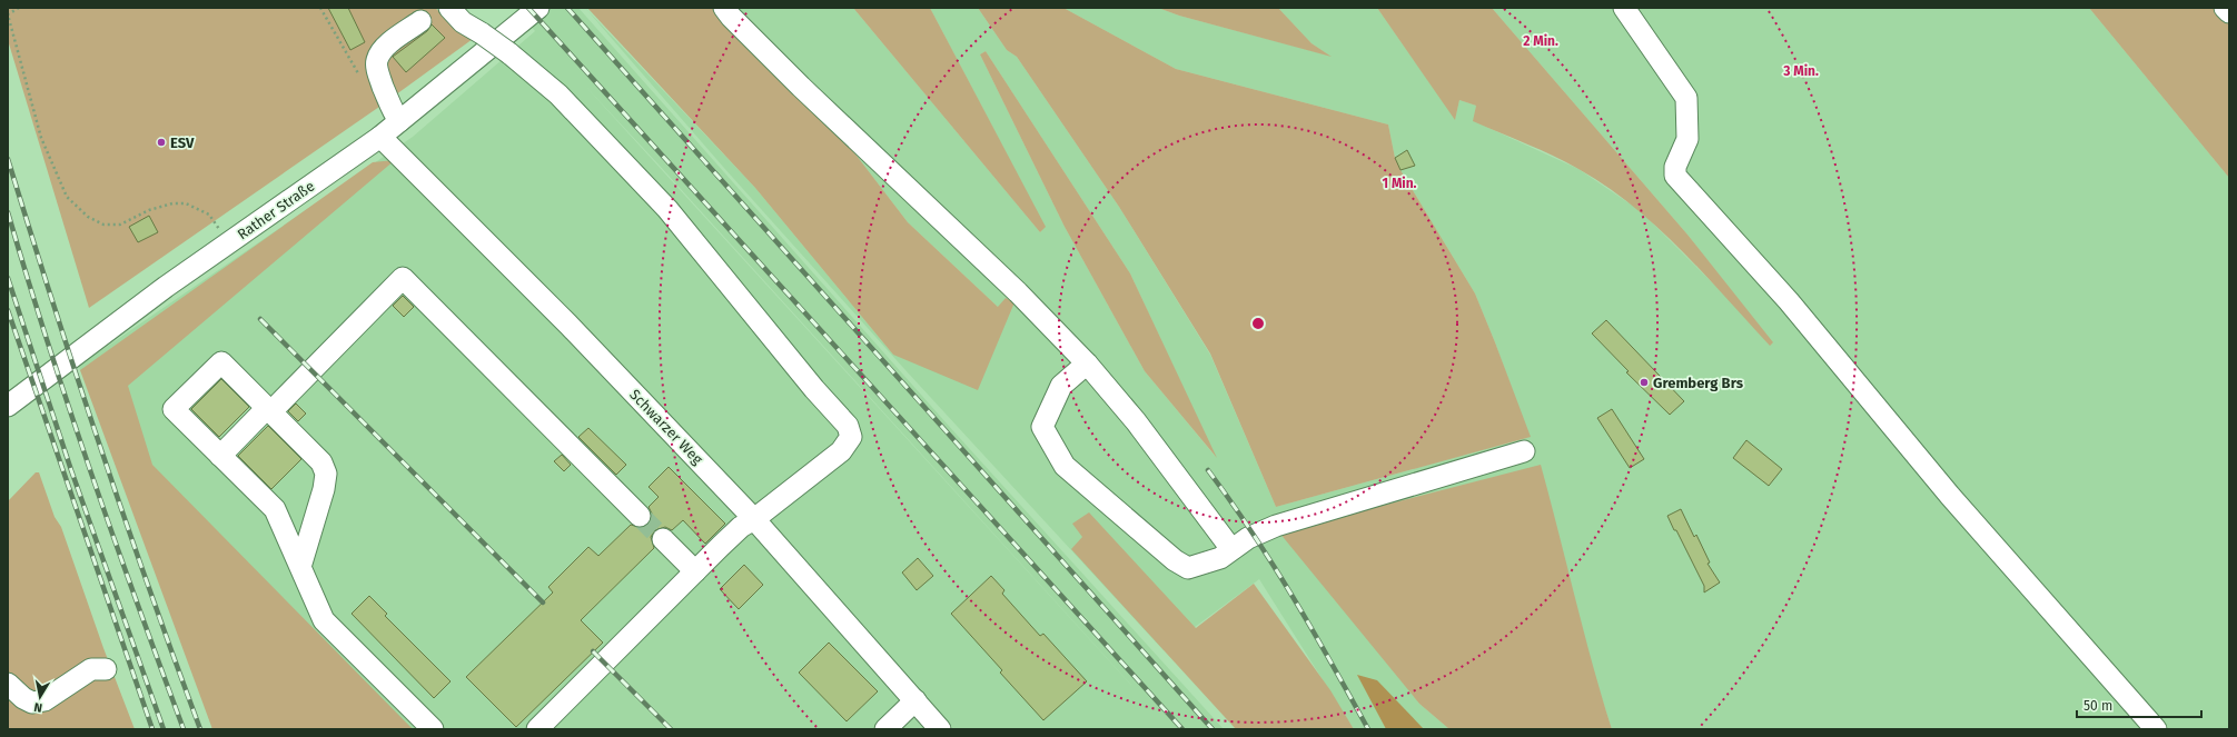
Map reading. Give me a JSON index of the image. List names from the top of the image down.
{
  "streets": {
    "street": ["Rather Straße", "Schwarzer Weg"]
  },
  "crossings": [
    ["Rather Straße", "Schwarzer Weg"]
  ],
  "places": ["ESV", "Gremberg Brs"],
  "scale_bar": "50 m",
  "north": "bottom",
  "rings": ["2 Min.", "3 Min.", "1 Min."]
}
